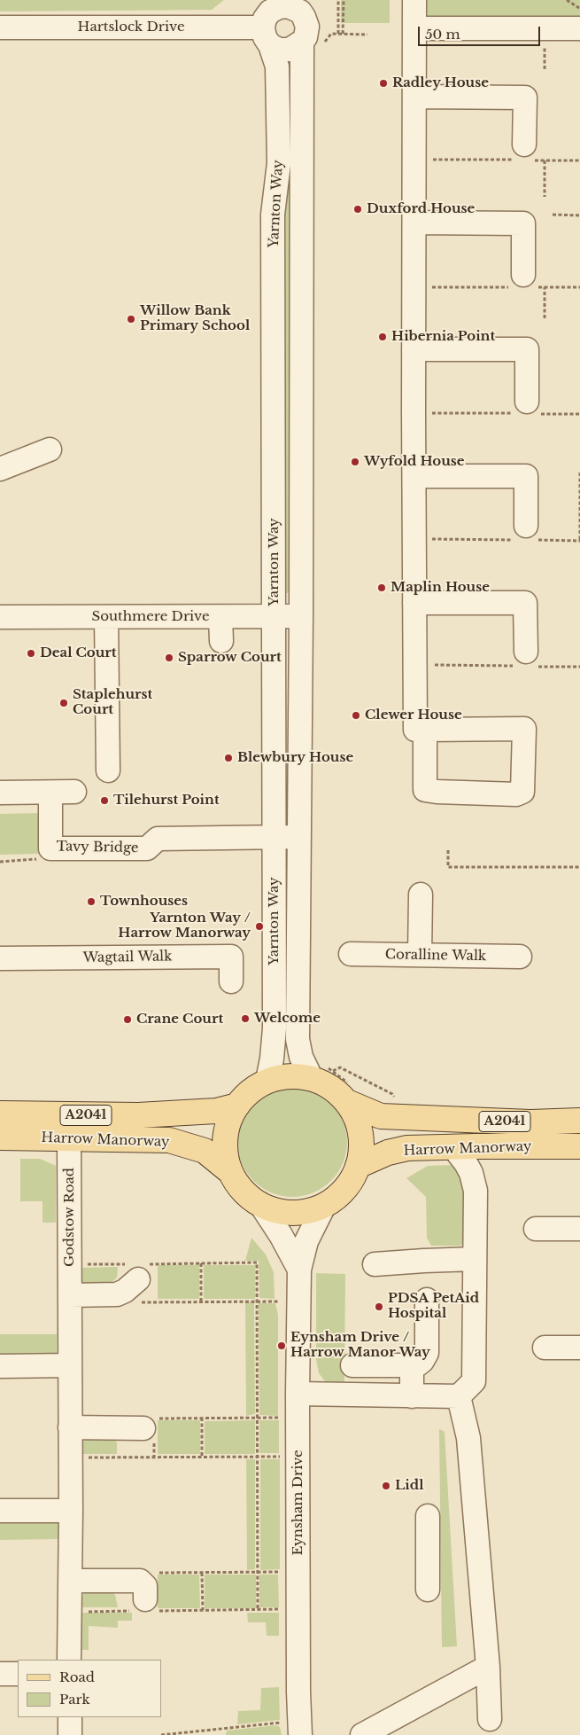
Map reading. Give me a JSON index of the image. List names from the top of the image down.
{
  "streets": {
    "main road": ["A2041", "Harrow Manorway"],
    "street": [
      "Hartslock Drive",
      "Yarnton Way",
      "Southmere Drive",
      "Tavy Bridge",
      "Coralline Walk",
      "Wagtail Walk",
      "Godstow Road",
      "Eynsham Drive"
    ]
  },
  "crossings": [
    ["Hartslock Drive", "Yarnton Way"],
    ["Yarnton Way", "Southmere Drive"],
    ["Yarnton Way", "Tavy Bridge"],
    ["Yarnton Way", "A2041"],
    ["Yarnton Way", "Harrow Manorway"],
    ["Yarnton Way", "Eynsham Drive"],
    ["A2041", "Harrow Manorway"],
    ["A2041", "Eynsham Drive"],
    ["Harrow Manorway", "Godstow Road"],
    ["Harrow Manorway", "Eynsham Drive"]
  ],
  "places": [
    "Radley House",
    "Duxford House",
    "Willow Bank Primary School",
    "Hibernia Point",
    "Wyfold House",
    "Maplin House",
    "Deal Court",
    "Sparrow Court",
    "Staplehurst Court",
    "Clewer House",
    "Blewbury House",
    "Tilehurst Point",
    "Townhouses",
    "Yarnton Way / Harrow Manorway",
    "Welcome",
    "Crane Court",
    "PDSA PetAid Hospital",
    "Eynsham Drive / Harrow Manor Way",
    "Lidl"
  ],
  "legend": ["Road", "Park"],
  "scale_bar": "50 m"
}
